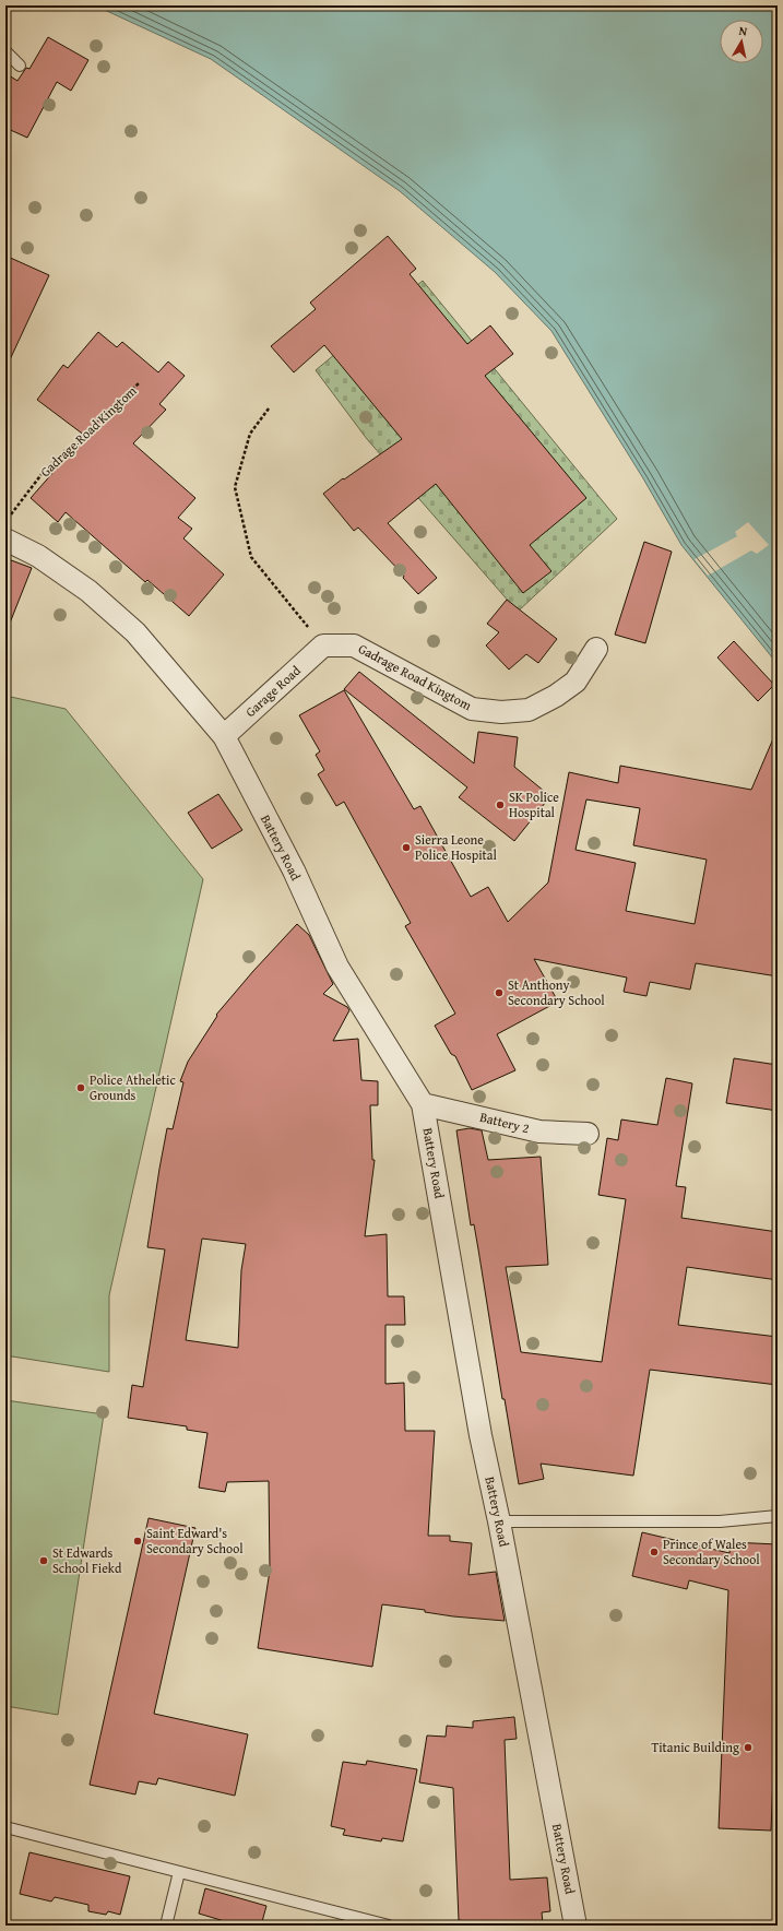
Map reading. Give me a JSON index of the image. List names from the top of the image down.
{
  "streets": {
    "street": [
      "Gadrage Road Kingtom",
      "Garage Road",
      "Battery Road",
      "Battery 2"
    ]
  },
  "crossings": [
    ["Gadrage Road Kingtom", "Garage Road"],
    ["Garage Road", "Battery Road"],
    ["Battery Road", "Battery 2"]
  ],
  "places": [
    "SK Police Hospital",
    "Sierra Leone Police Hospital",
    "St Anthony Secondary School",
    "Police Atheletic Grounds",
    "Saint Edward's Secondary School",
    "Prince of Wales Secondary School",
    "St Edwards School Fiekd",
    "Titanic Building"
  ],
  "north": "top"
}
